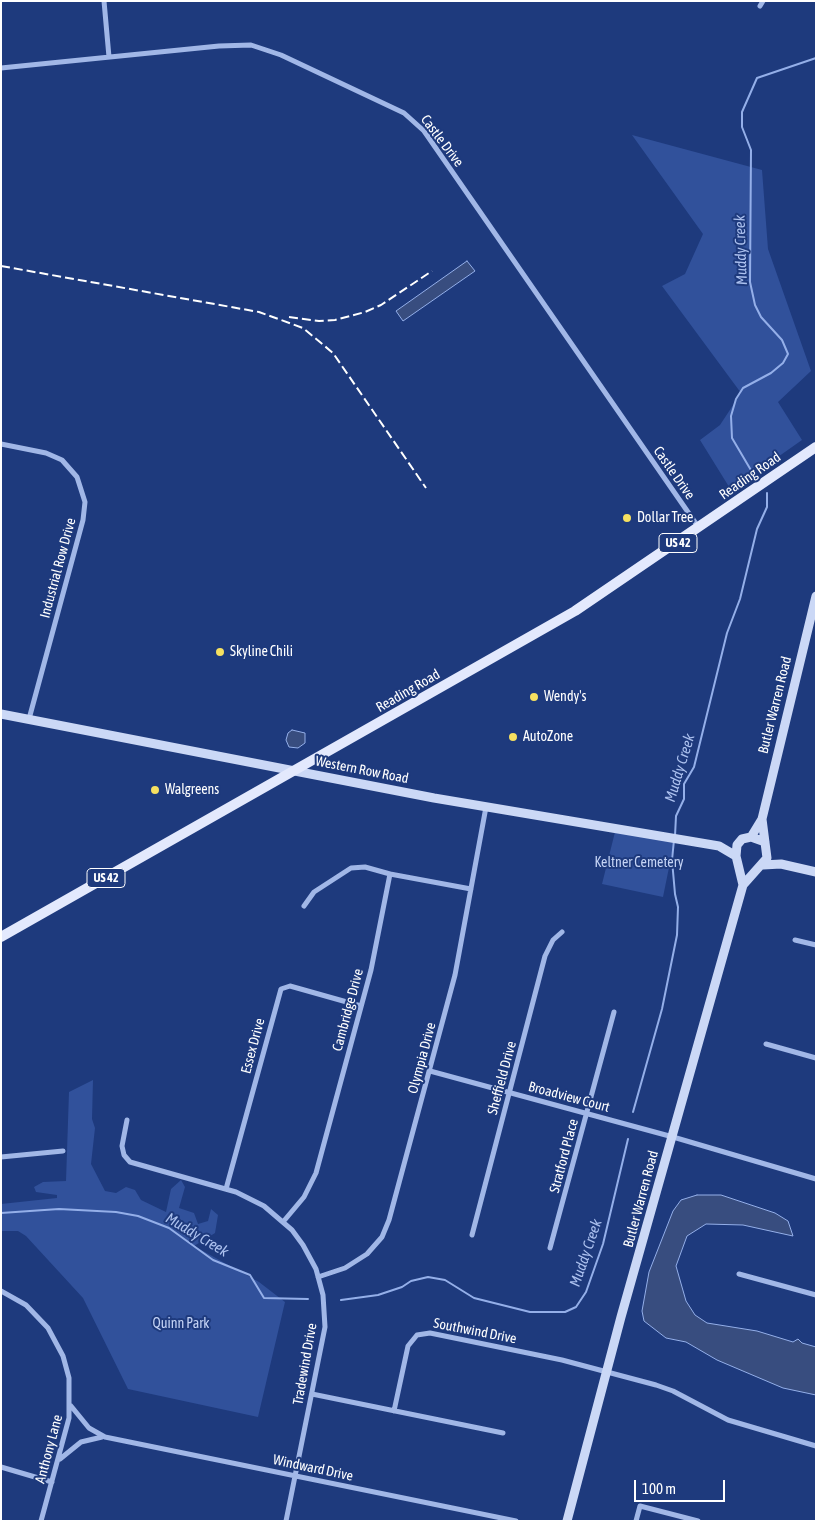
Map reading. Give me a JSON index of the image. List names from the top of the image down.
{
  "streets": {
    "main road": [
      "Reading Road",
      "US 42",
      "Butler Warren Road",
      "Western Row Road"
    ],
    "street": [
      "Castle Drive",
      "Industrial Row Drive",
      "Cambridge Drive",
      "Essex Drive",
      "Olympia Drive",
      "Sheffield Drive",
      "Broadview Court",
      "Stratford Place",
      "Southwind Drive",
      "Tradewind Drive",
      "Anthony Lane",
      "Windward Drive"
    ]
  },
  "crossings": [
    ["Castle Drive", "Reading Road"],
    ["Reading Road", "Western Row Road"],
    ["Industrial Row Drive", "Western Row Road"],
    ["Butler Warren Road", "Western Row Road"],
    ["Butler Warren Road", "Broadview Court"],
    ["Butler Warren Road", "Southwind Drive"],
    ["Western Row Road", "Olympia Drive"],
    ["Cambridge Drive", "Essex Drive"],
    ["Cambridge Drive", "Tradewind Drive"],
    ["Essex Drive", "Tradewind Drive"],
    ["Olympia Drive", "Broadview Court"],
    ["Olympia Drive", "Tradewind Drive"],
    ["Sheffield Drive", "Broadview Court"],
    ["Broadview Court", "Stratford Place"],
    ["Tradewind Drive", "Windward Drive"],
    ["Anthony Lane", "Windward Drive"]
  ],
  "water": ["Muddy Creek"],
  "parks": ["Keltner Cemetery", "Quinn Park"],
  "places": [
    "Dollar Tree",
    "Skyline Chili",
    "Wendy's",
    "AutoZone",
    "Walgreens"
  ],
  "scale_bar": "100 m"
}
